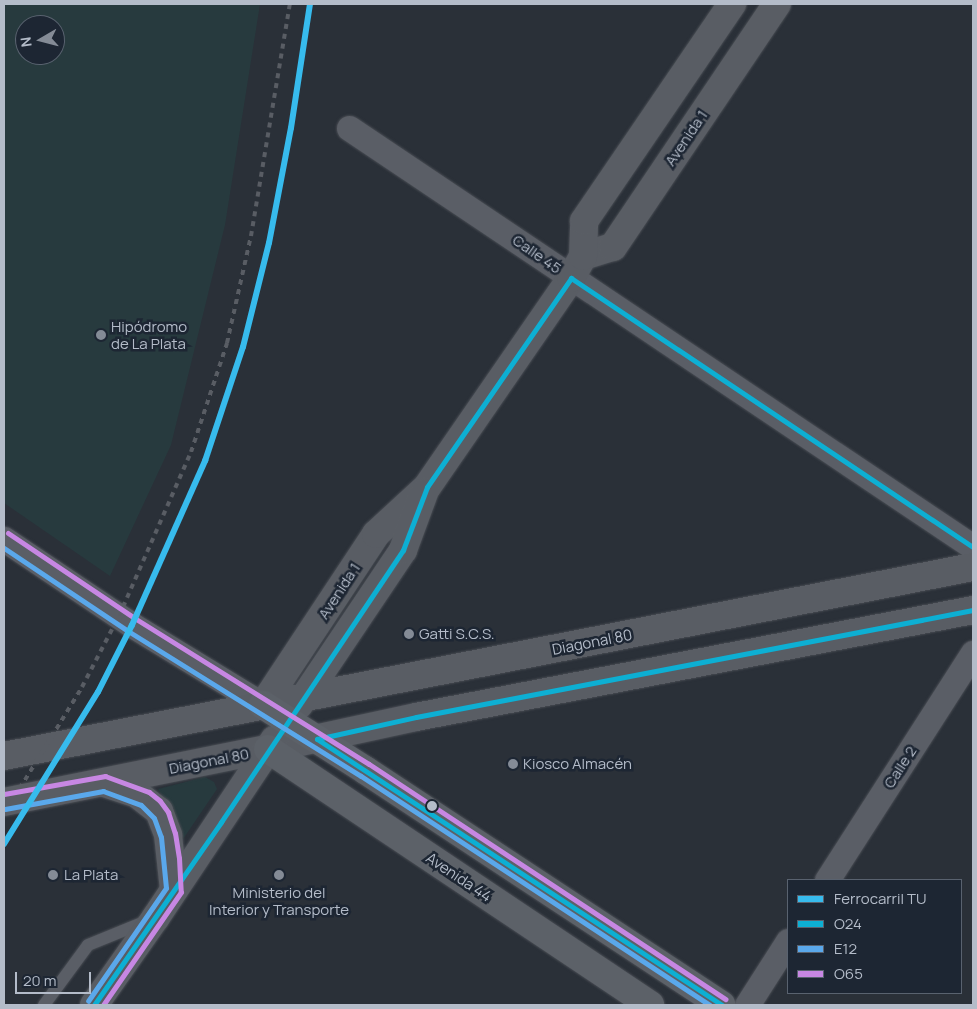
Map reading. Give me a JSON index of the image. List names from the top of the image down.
{
  "streets": {
    "main road": ["Avenida 1", "Diagonal 80", "Avenida 44"],
    "street": ["Calle 45", "Calle 2"]
  },
  "crossings": [
    ["Avenida 1", "Calle 45"],
    ["Avenida 1", "Diagonal 80"],
    ["Avenida 1", "Avenida 44"],
    ["Diagonal 80", "Avenida 44"]
  ],
  "places": [
    "Hipódromo de La Plata",
    "Gatti S.C.S.",
    "Kiosco Almacén",
    "La Plata",
    "Ministerio del Interior y Transporte"
  ],
  "lines": [
    "rail line TU",
    "transit line O24",
    "transit line O65",
    "transit line E12"
  ],
  "legend": [
    "Ferrocarril TU",
    "O24",
    "E12",
    "O65"
  ],
  "scale_bar": "20 m",
  "north": "left"
}
